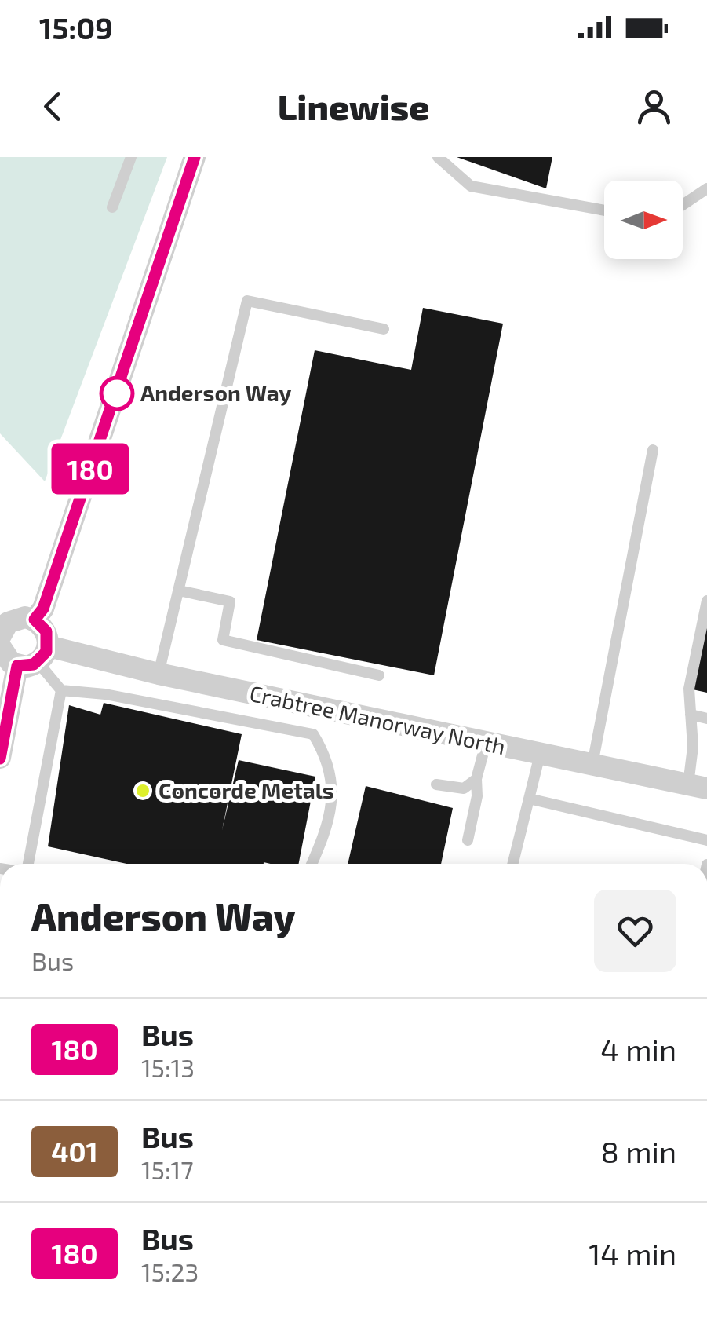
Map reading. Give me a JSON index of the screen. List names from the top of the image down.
{
  "streets": {
    "street": ["Crabtree Manorway North"]
  },
  "places": ["Anderson Way", "Concorde Metals"],
  "lines": ["bus line 180"],
  "north": "right",
  "page": {
    "status": "15:09",
    "header": "Linewise",
    "on_map": "180",
    "heading": ["Anderson Way", "Bus"],
    "list": [
      {
        "mark": "180",
        "name": "Bus",
        "note": "15:13",
        "value": "4 min"
      },
      {
        "mark": "401",
        "name": "Bus",
        "note": "15:17",
        "value": "8 min"
      },
      {
        "mark": "180",
        "name": "Bus",
        "note": "15:23",
        "value": "14 min"
      }
    ]
  }
}
